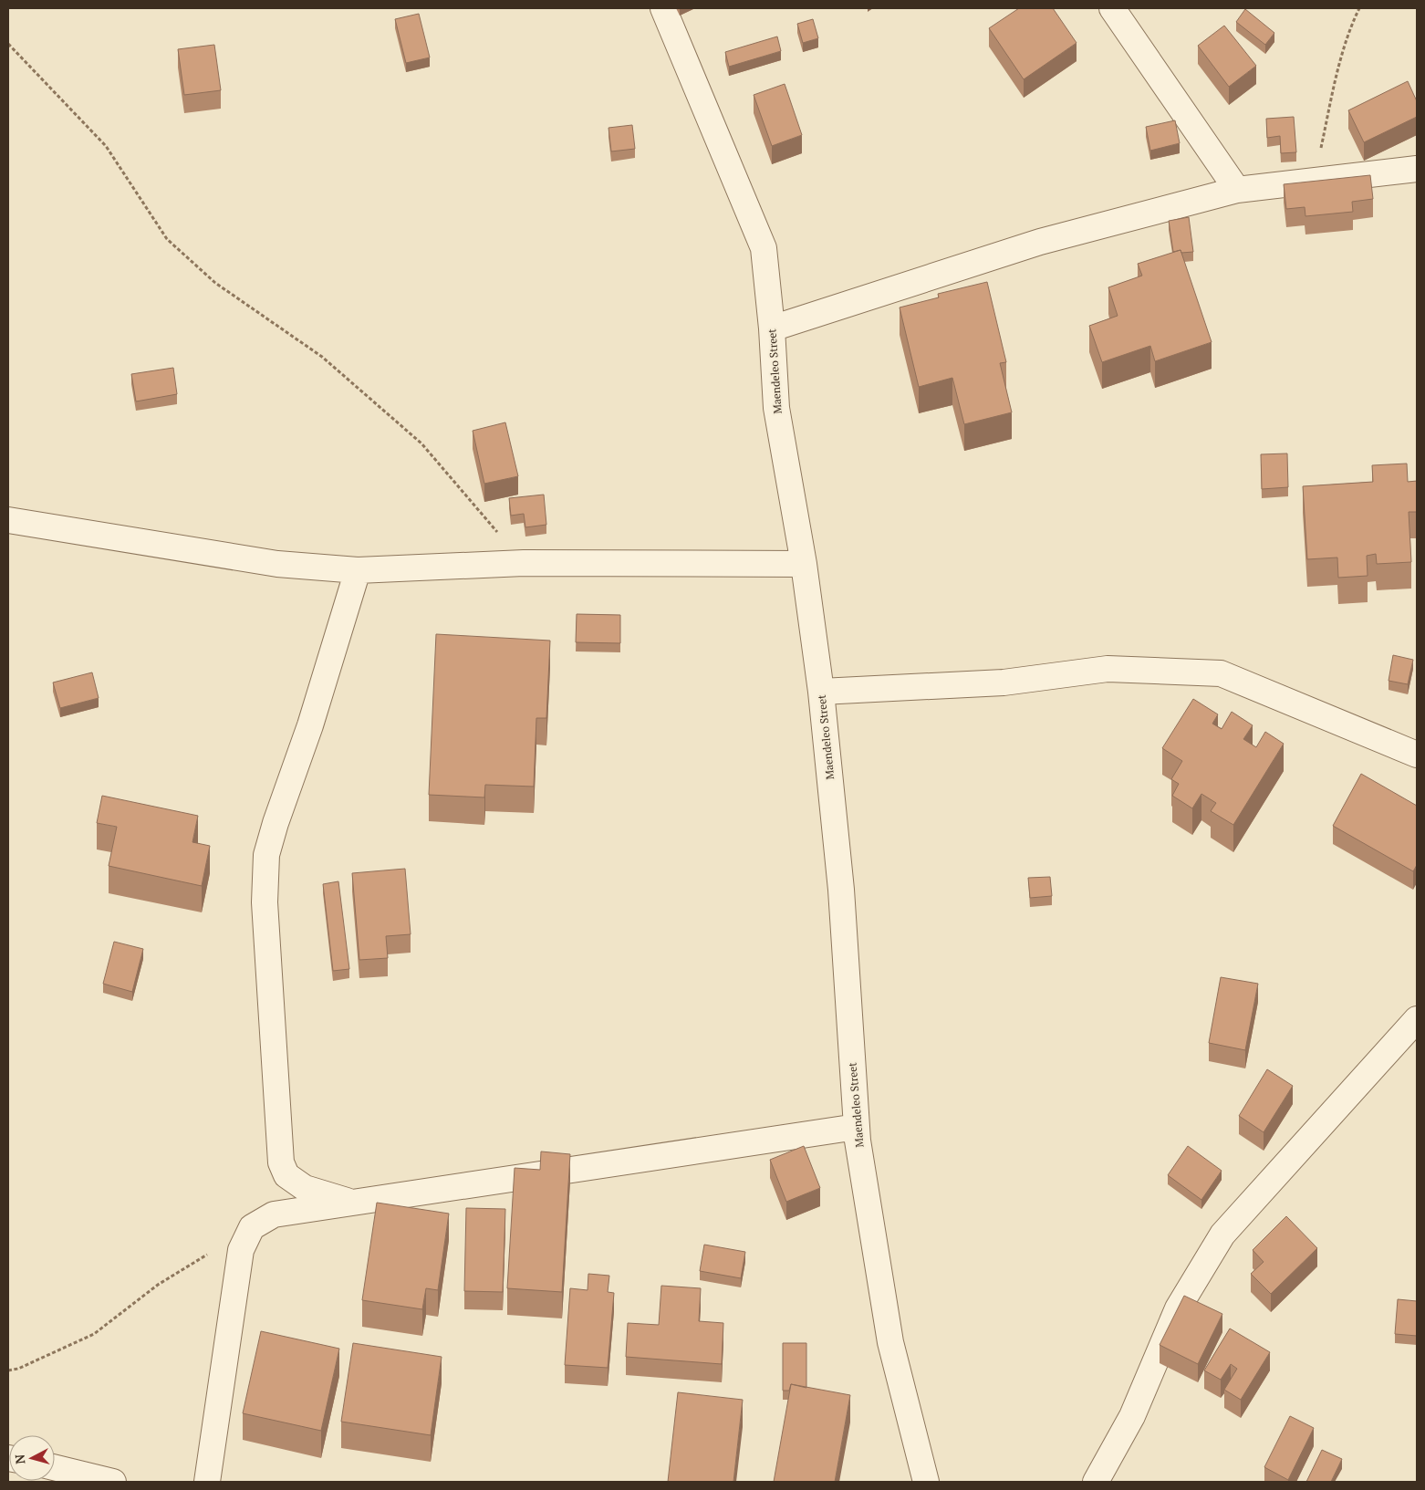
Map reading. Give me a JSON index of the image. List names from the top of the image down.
{
  "streets": {
    "street": ["Maendeleo Street"]
  },
  "north": "left"
}
